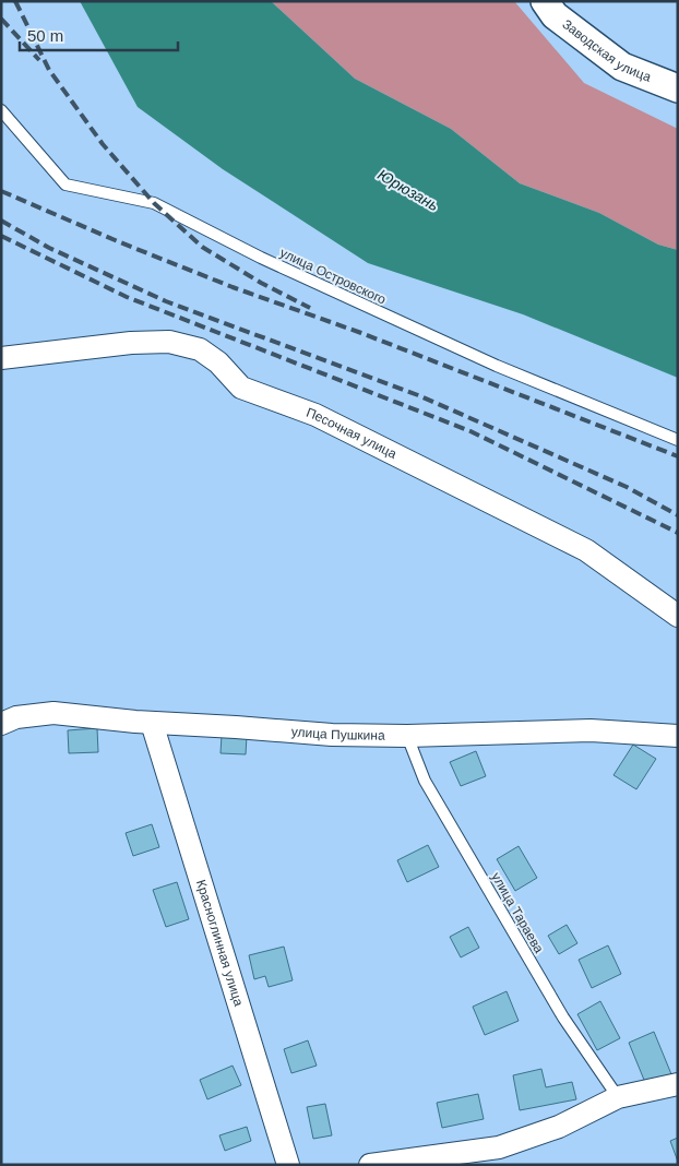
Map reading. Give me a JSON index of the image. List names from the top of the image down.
{
  "streets": {
    "street": [
      "Заводская улица",
      "Песочная улица",
      "улица Пушкина",
      "Красноглинная улица"
    ],
    "lane": ["улица Островского", "улица Тараева"]
  },
  "crossings": [
    ["улица Пушкина", "улица Тараева"],
    ["улица Пушкина", "Красноглинная улица"]
  ],
  "water": ["Юрюзань"],
  "scale_bar": "50 m"
}
